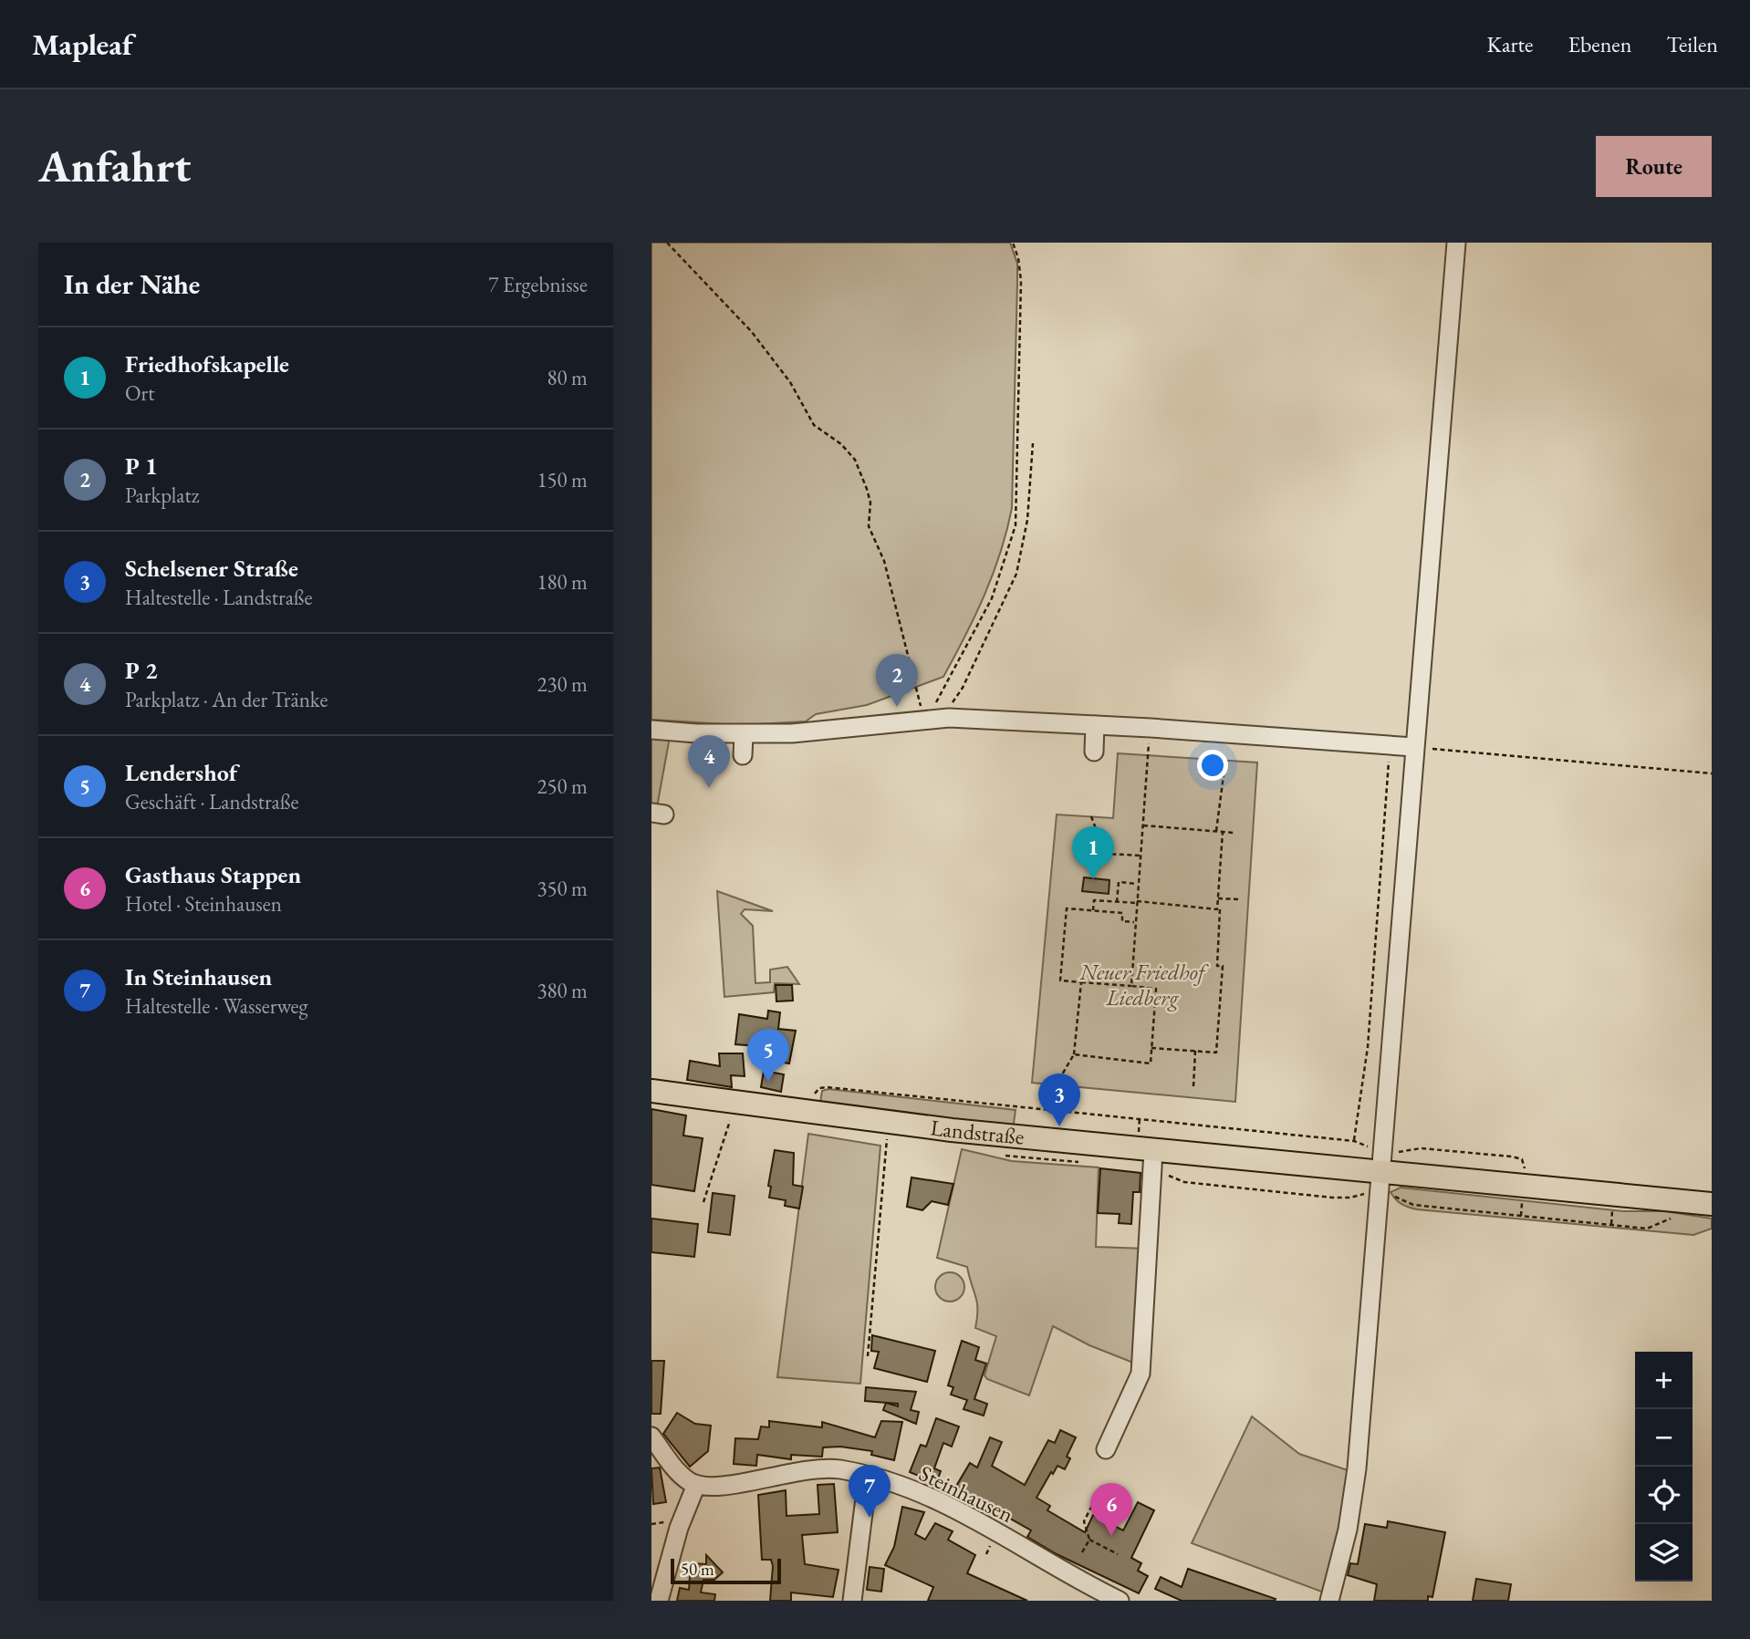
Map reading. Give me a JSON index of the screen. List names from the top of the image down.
{
  "streets": {
    "main road": ["Landstraße"],
    "street": ["Steinhausen"]
  },
  "parks": ["Neuer Friedhof Liedberg"],
  "scale_bar": "50 m",
  "page": {
    "header": "Mapleaf",
    "nav": ["Karte", "Ebenen", "Teilen"],
    "buttons": "Route",
    "title": "Anfahrt",
    "heading": ["In der Nähe", "7 Ergebnisse"],
    "list": [
      {
        "mark": "1",
        "name": "Friedhofskapelle",
        "note": "Ort",
        "value": "80 m"
      },
      {
        "mark": "2",
        "name": "P 1",
        "note": "Parkplatz",
        "value": "150 m"
      },
      {
        "mark": "3",
        "name": "Schelsener Straße",
        "note": "Haltestelle · Landstraße",
        "value": "180 m"
      },
      {
        "mark": "4",
        "name": "P 2",
        "note": "Parkplatz · An der Tränke",
        "value": "230 m"
      },
      {
        "mark": "5",
        "name": "Lendershof",
        "note": "Geschäft · Landstraße",
        "value": "250 m"
      },
      {
        "mark": "6",
        "name": "Gasthaus Stappen",
        "note": "Hotel · Steinhausen",
        "value": "350 m"
      },
      {
        "mark": "7",
        "name": "In Steinhausen",
        "note": "Haltestelle · Wasserweg",
        "value": "380 m"
      }
    ],
    "pins": [
      "2",
      "4",
      "1",
      "5",
      "3",
      "7",
      "6"
    ],
    "map_buttons": ["+", "−"],
    "scale": "50 m"
  }
}
